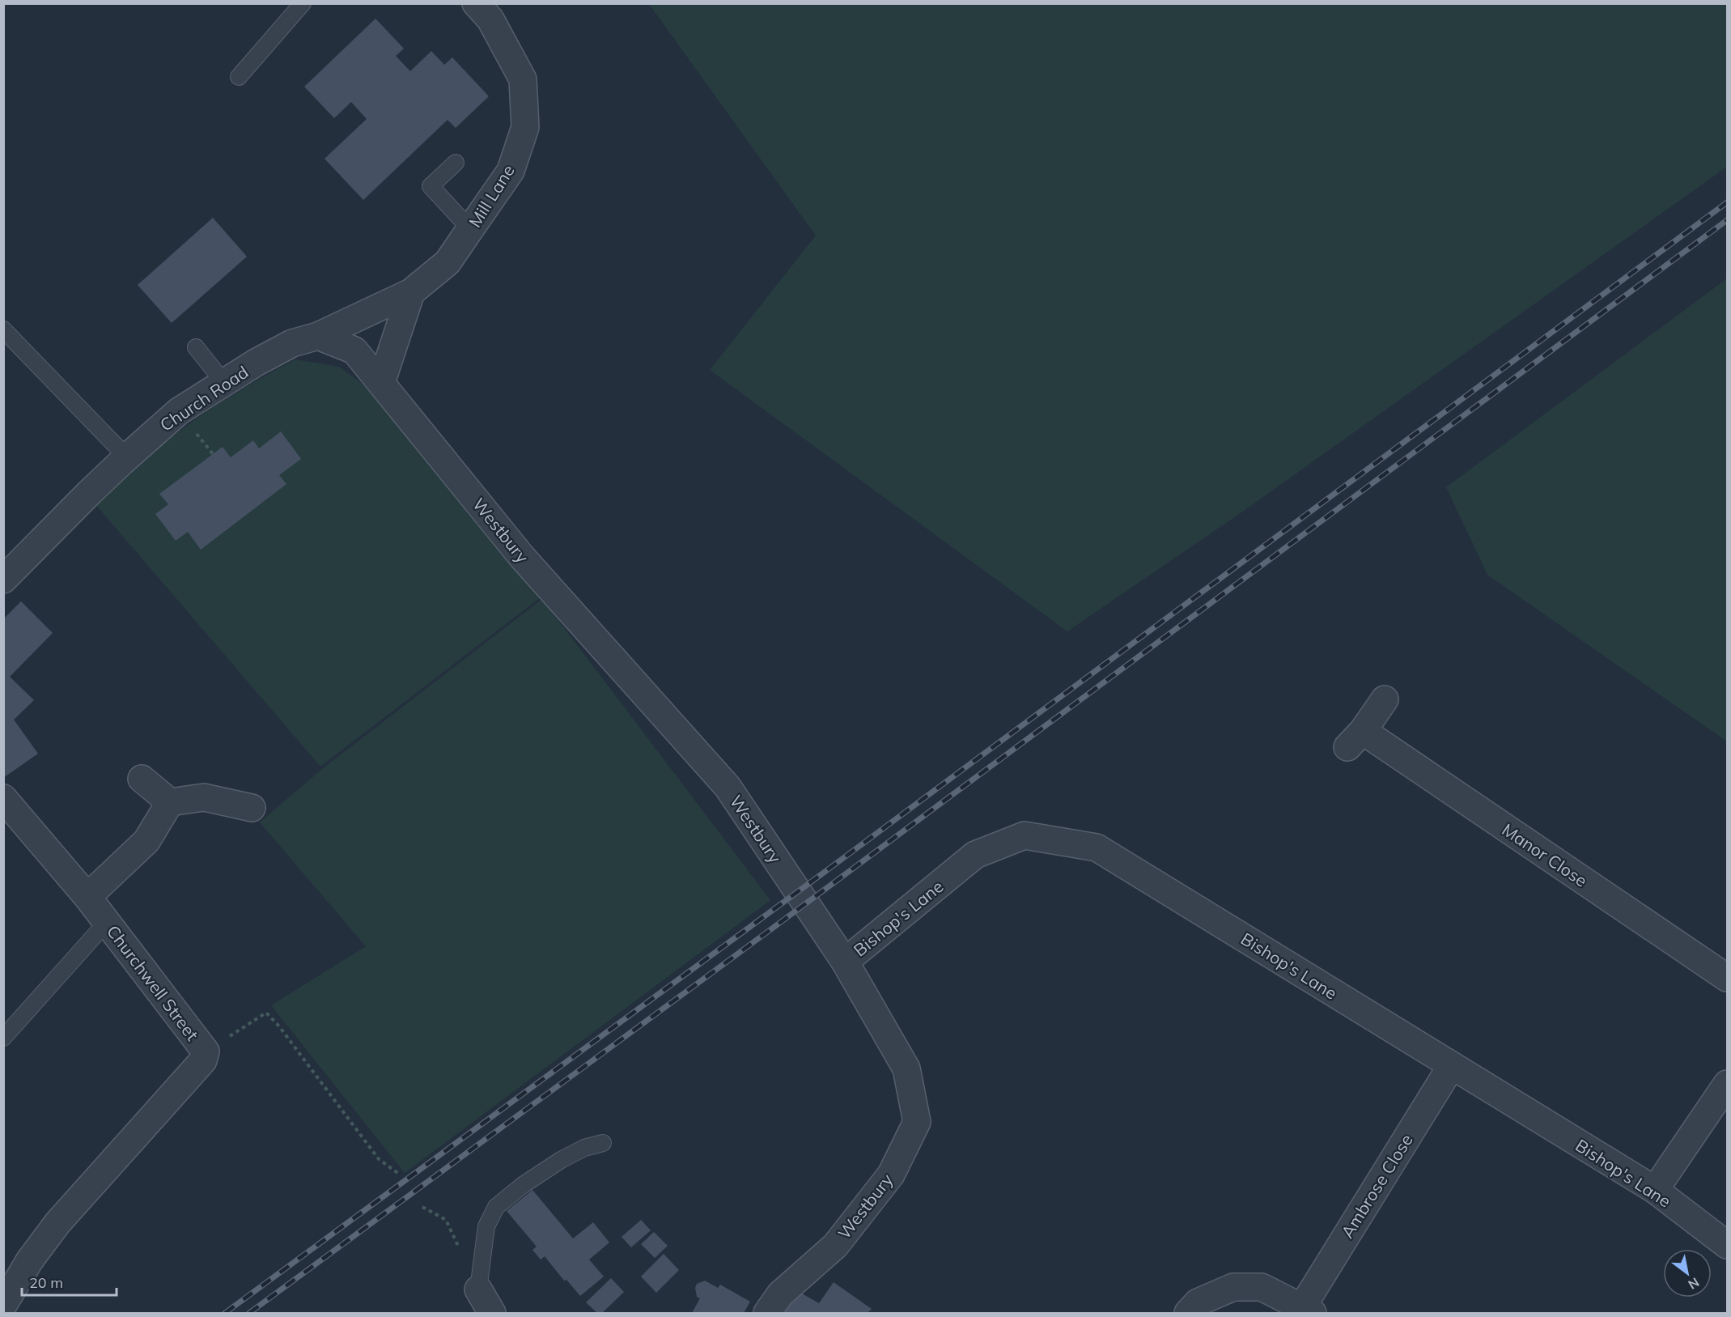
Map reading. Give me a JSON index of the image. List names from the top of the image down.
{
  "streets": {
    "street": [
      "Mill Lane",
      "Church Road",
      "Westbury",
      "Manor Close",
      "Bishop's Lane",
      "Churchwell Street",
      "Ambrose Close"
    ]
  },
  "crossings": [
    ["Mill Lane", "Church Road"],
    ["Westbury", "Bishop's Lane"],
    ["Bishop's Lane", "Ambrose Close"]
  ],
  "scale_bar": "20 m",
  "north": "bottom right"
}
